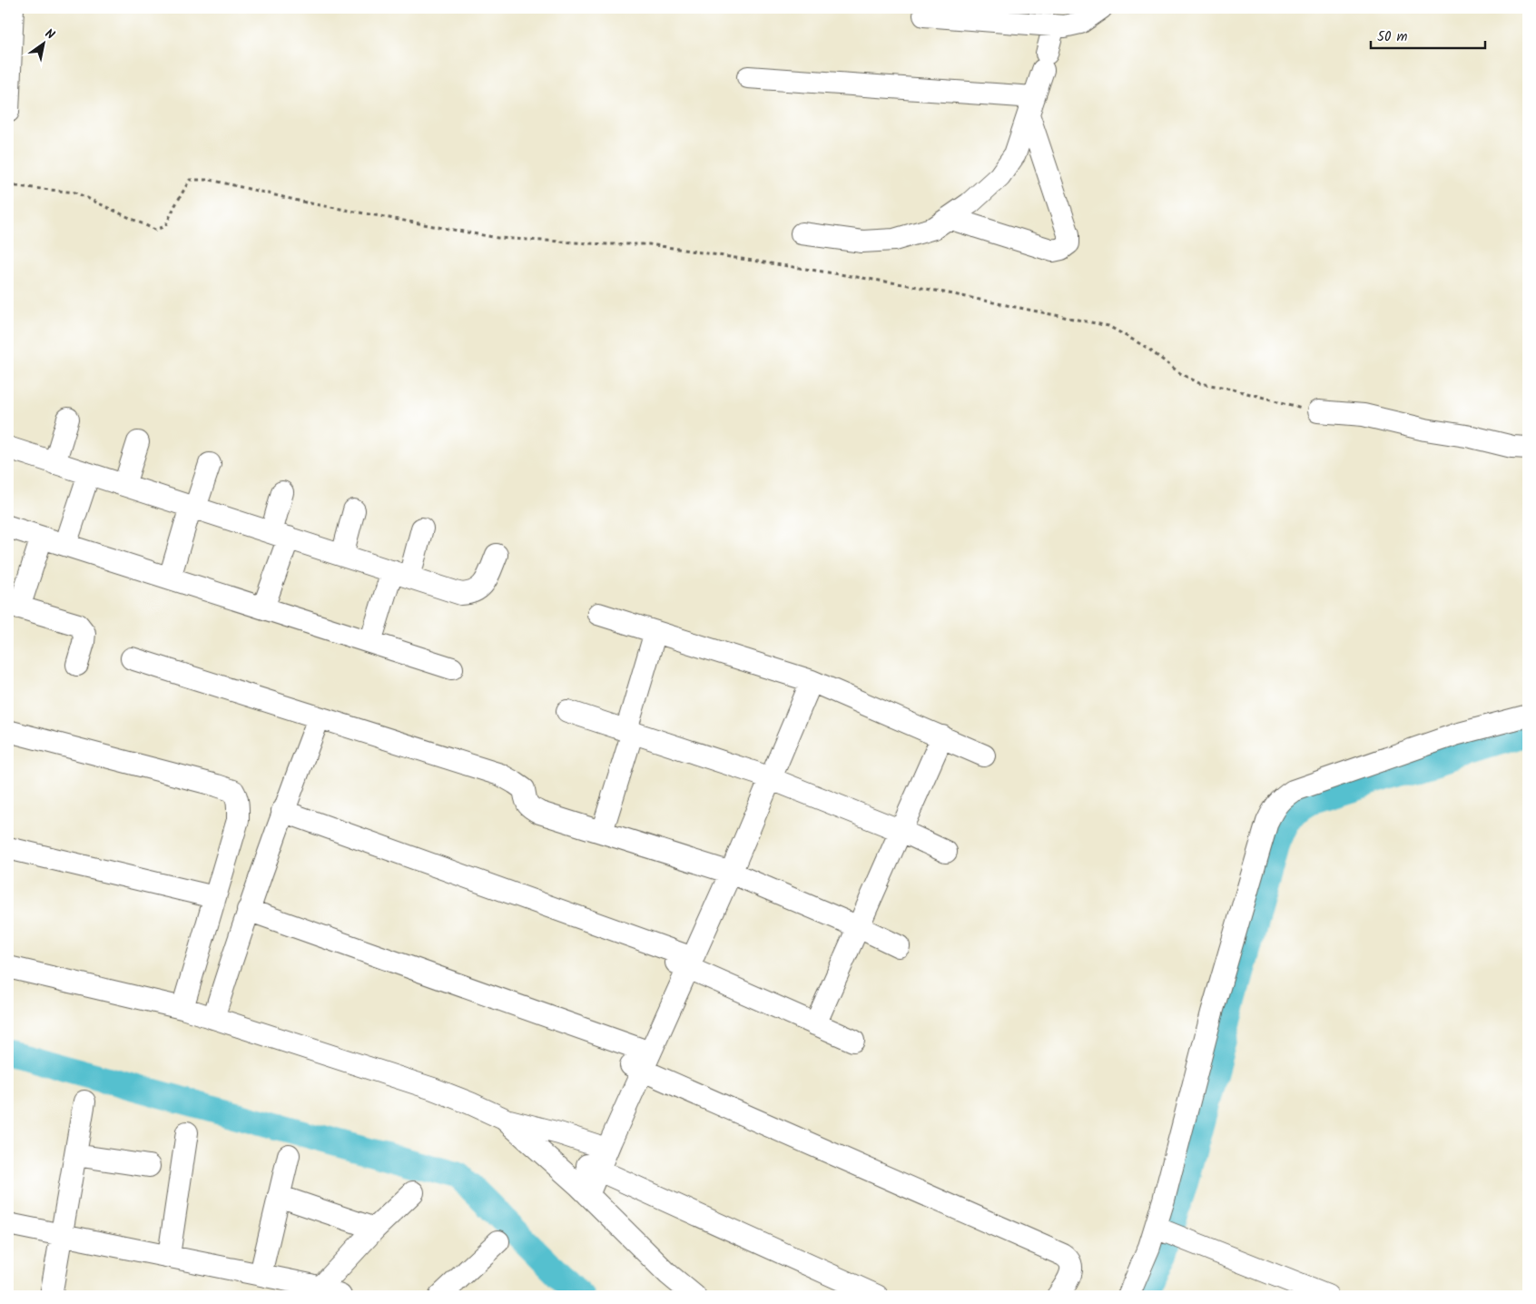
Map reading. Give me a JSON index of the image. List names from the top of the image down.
{
  "scale_bar": "50 m",
  "north": "top right"
}
